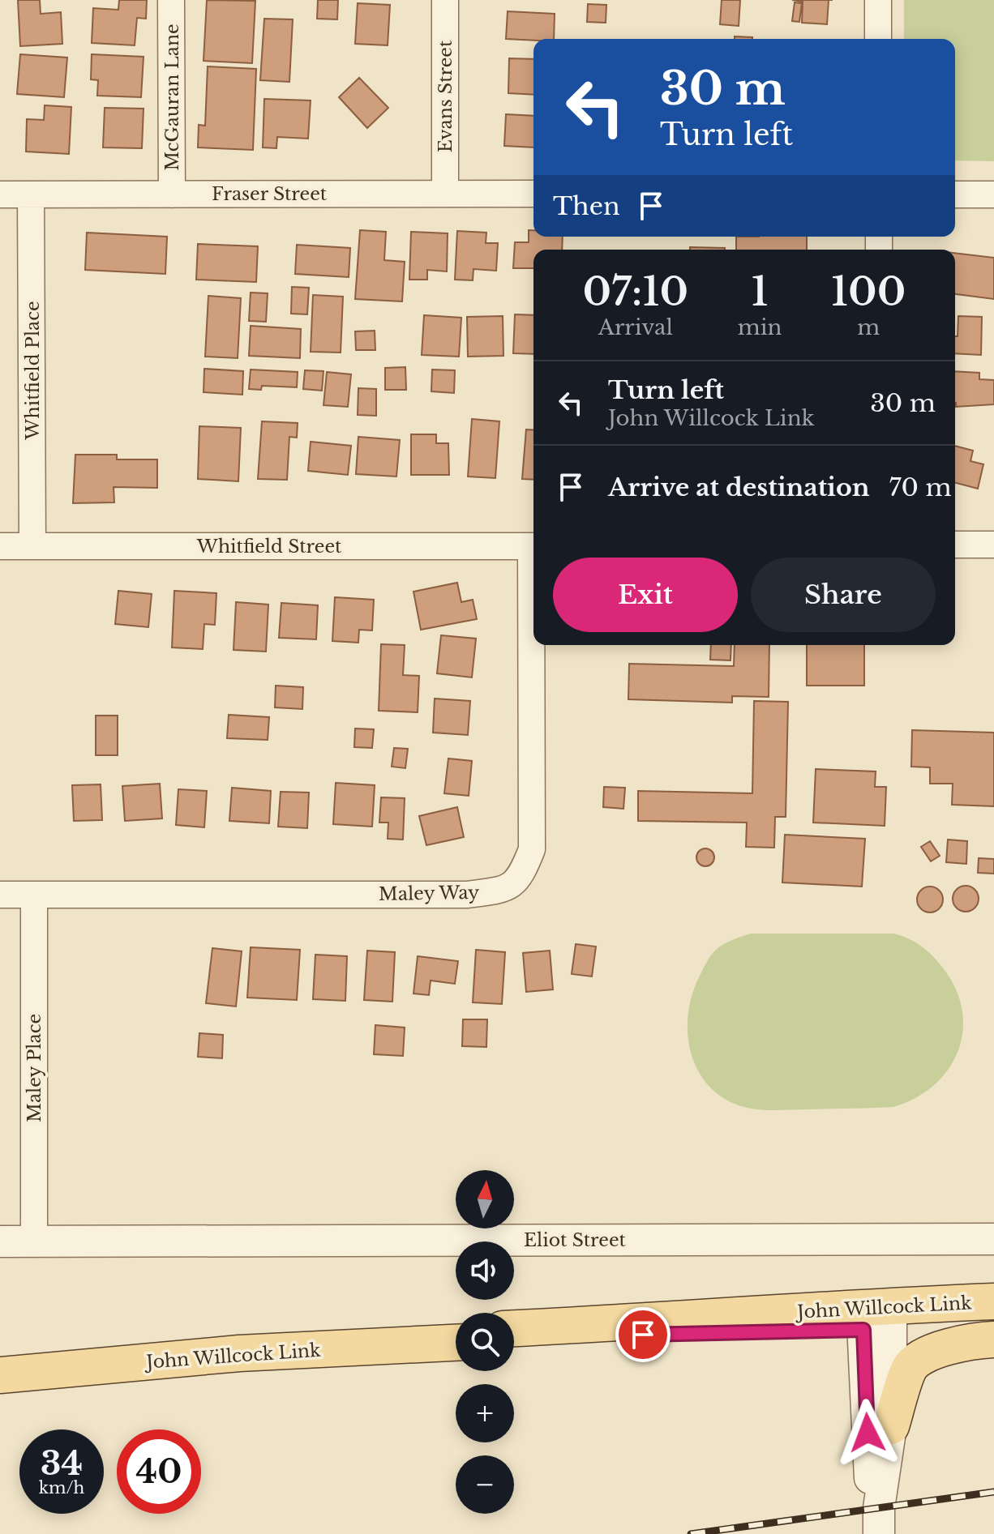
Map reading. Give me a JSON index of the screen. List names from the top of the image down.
{
  "streets": {
    "main road": ["John Willcock Link"],
    "street": [
      "Evans Street",
      "McGauran Lane",
      "Fraser Street",
      "Whitfield Place",
      "Whitfield Street",
      "Maley Way",
      "Maley Place",
      "Eliot Street"
    ]
  },
  "crossings": [
    ["Evans Street", "Fraser Street"],
    ["McGauran Lane", "Fraser Street"],
    ["Fraser Street", "Whitfield Place"],
    ["Whitfield Place", "Whitfield Street"],
    ["Maley Way", "Maley Place"],
    ["Maley Place", "Eliot Street"]
  ],
  "north": "top",
  "page": {
    "turn": ["30 m", "Turn left"],
    "then": "Then",
    "eta": [
      "07:10",
      "Arrival",
      "1",
      "min",
      "100",
      "m"
    ],
    "list": [
      {
        "name": "Turn left",
        "note": "John Willcock Link",
        "value": "30 m"
      },
      {
        "name": "Arrive at destination",
        "value": "70 m"
      }
    ],
    "buttons": ["Exit", "Share"],
    "map_buttons": ["+", "−"],
    "speed": "34 km/h",
    "limit": "40"
  }
}
